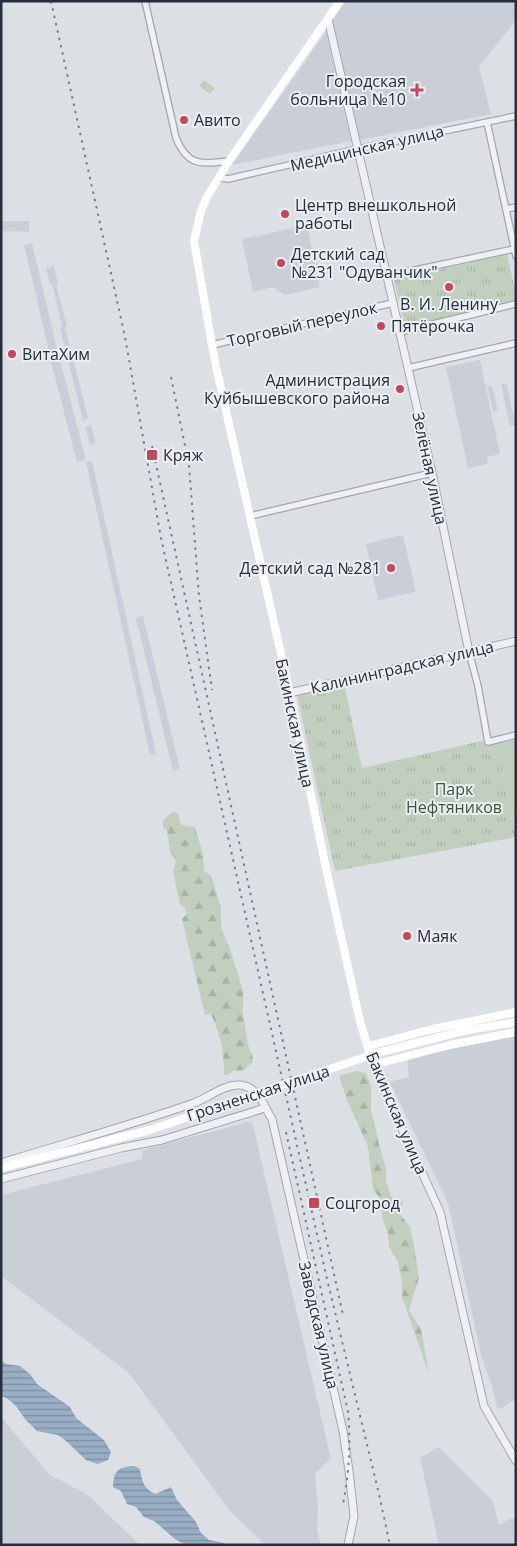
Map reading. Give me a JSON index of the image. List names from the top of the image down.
{
  "streets": {
    "main road": ["Бакинская улица", "Грозненская улица"],
    "street": [
      "Медицинская улица",
      "Торговый переулок",
      "Зелёная улица",
      "Калининградская улица",
      "Заводская улица"
    ]
  },
  "crossings": [
    ["Медицинская улица", "Зелёная улица"],
    ["Медицинская улица", "Бакинская улица"],
    ["Торговый переулок", "Зелёная улица"],
    ["Торговый переулок", "Бакинская улица"],
    ["Зелёная улица", "Калининградская улица"],
    ["Зелёная улица", "Бакинская улица"],
    ["Калининградская улица", "Бакинская улица"]
  ],
  "parks": ["Парк Нефтяников"],
  "places": {
    "health": ["Городская больница №10"],
    "other": [
      "Авито",
      "Центр внешкольной работы",
      "Детский сад №231 \"Одуванчик\"",
      "В. И. Ленину",
      "Пятёрочка",
      "ВитаХим",
      "Администрация Куйбышевского района",
      "Детский сад №281",
      "Маяк"
    ],
    "transit": ["Кряж", "Соцгород"]
  }
}
